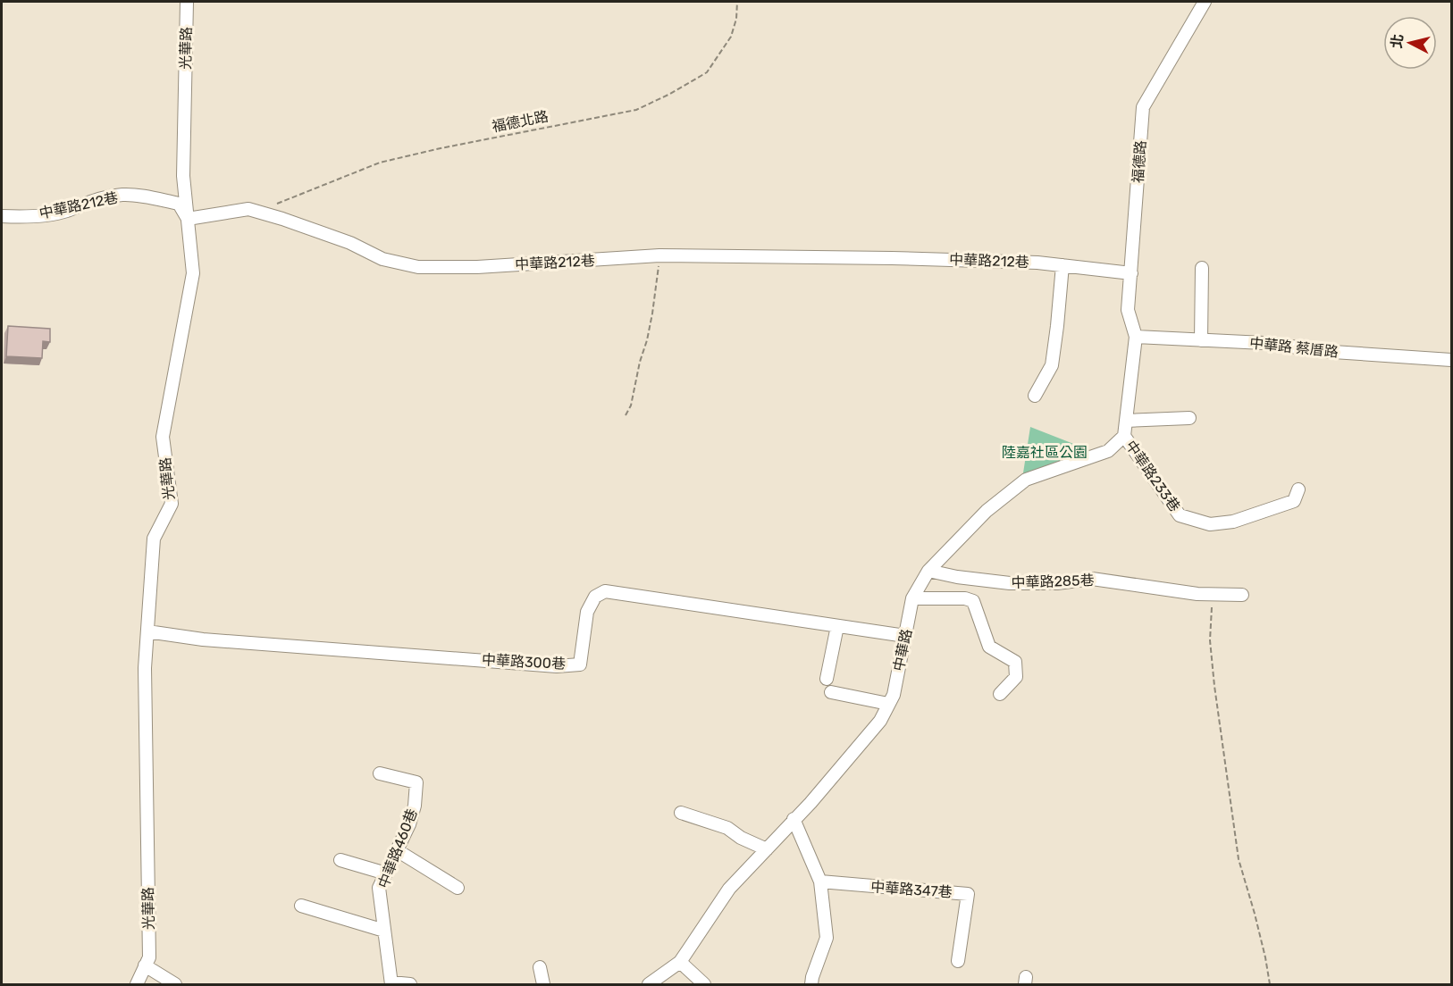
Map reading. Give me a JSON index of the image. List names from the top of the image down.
{
  "streets": {
    "street": [
      "光華路",
      "福德路",
      "中華路212巷",
      "中華路 蔡厝路",
      "中華路233巷",
      "中華路285巷",
      "中華路",
      "中華路300巷",
      "中華路460巷",
      "中華路347巷"
    ],
    "path": ["福德北路"]
  },
  "crossings": [
    ["光華路", "中華路212巷"],
    ["光華路", "中華路300巷"],
    ["福德北路", "中華路212巷"],
    ["福德路", "中華路212巷"],
    ["福德路", "中華路 蔡厝路"],
    ["中華路233巷", "中華路"],
    ["中華路285巷", "中華路"],
    ["中華路", "中華路300巷"]
  ],
  "parks": ["陸嘉社區公園"],
  "north": "left"
}
